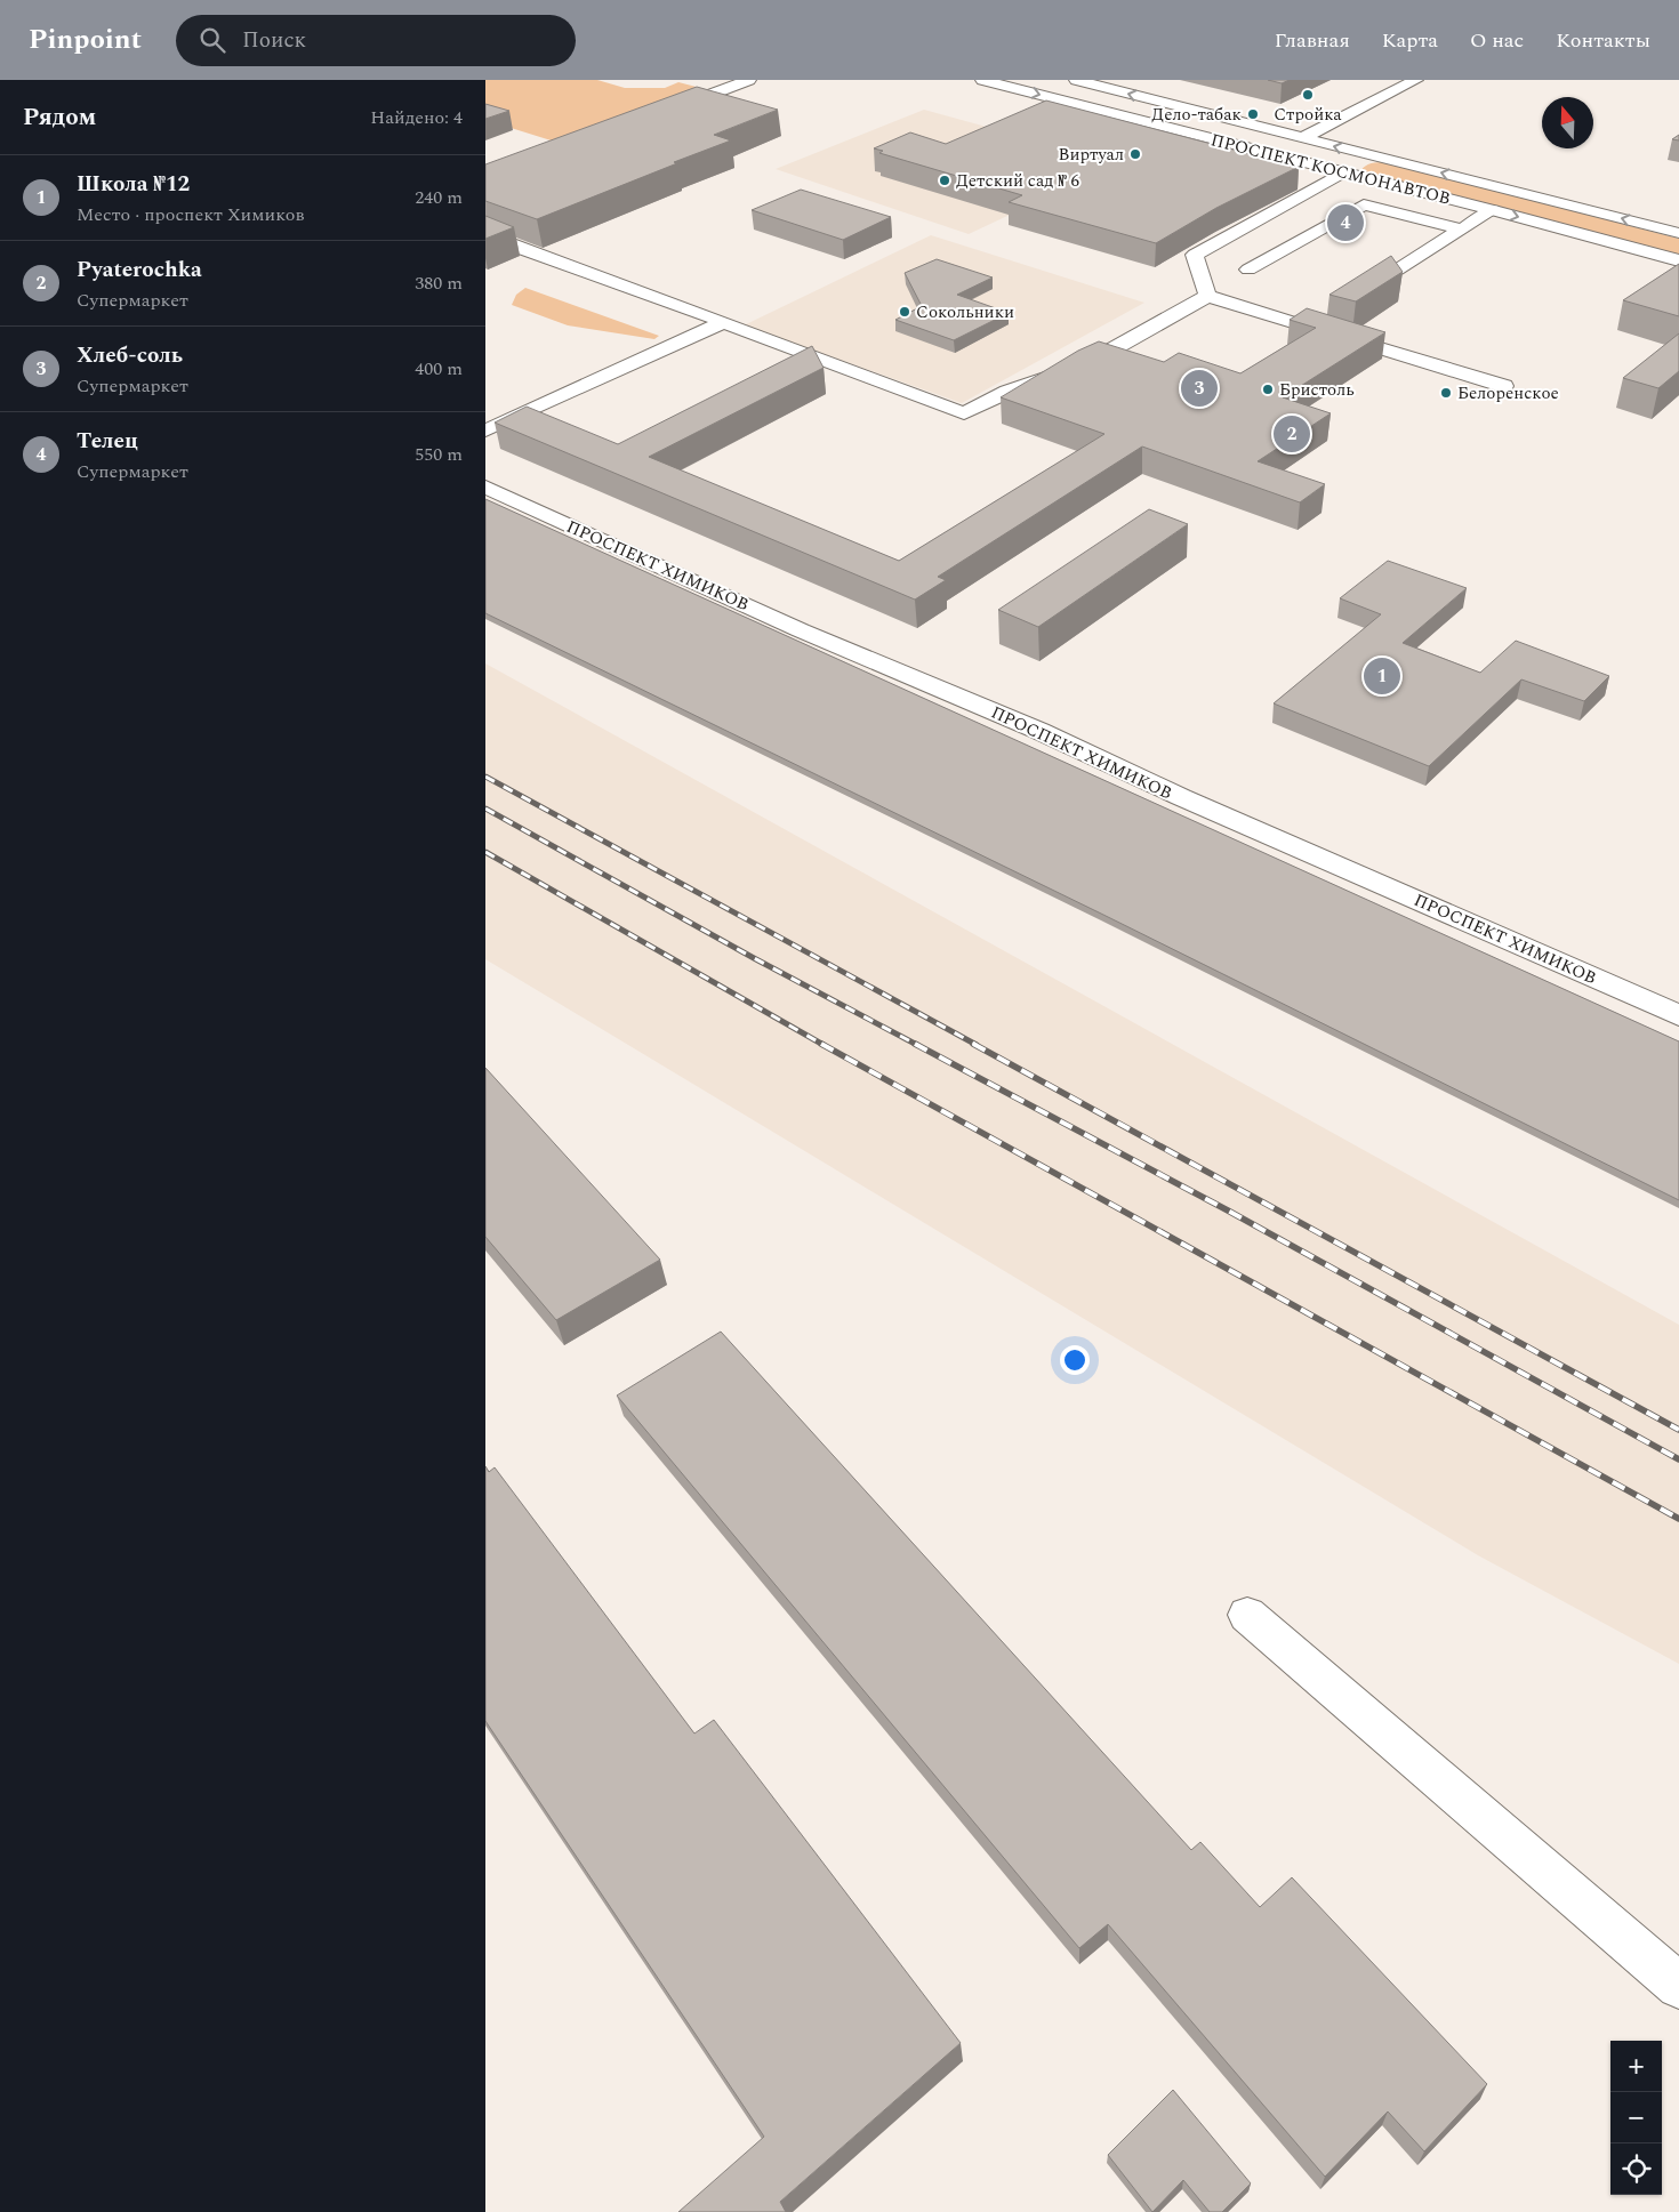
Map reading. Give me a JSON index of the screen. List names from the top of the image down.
{
  "streets": {
    "street": ["ПРОСПЕКТ КОСМОНАВТОВ", "ПРОСПЕКТ ХИМИКОВ"]
  },
  "places": [
    "Стройка",
    "Дело-табак",
    "Виртуал",
    "Детский сад № 6",
    "Сокольники",
    "Бристоль",
    "Белоренское"
  ],
  "north": "top",
  "page": {
    "header": "Pinpoint",
    "search": "Поиск",
    "nav": [
      "Главная",
      "Карта",
      "О нас",
      "Контакты"
    ],
    "heading": ["Рядом", "Найдено: 4"],
    "list": [
      {
        "mark": "1",
        "name": "Школа №12",
        "note": "Место · проспект Химиков",
        "value": "240 m"
      },
      {
        "mark": "2",
        "name": "Pyaterochka",
        "note": "Супермаркет",
        "value": "380 m"
      },
      {
        "mark": "3",
        "name": "Хлеб-соль",
        "note": "Супермаркет",
        "value": "400 m"
      },
      {
        "mark": "4",
        "name": "Телец",
        "note": "Супермаркет",
        "value": "550 m"
      }
    ],
    "pins": [
      "4",
      "3",
      "2",
      "1"
    ],
    "map_buttons": ["+", "−"]
  }
}
